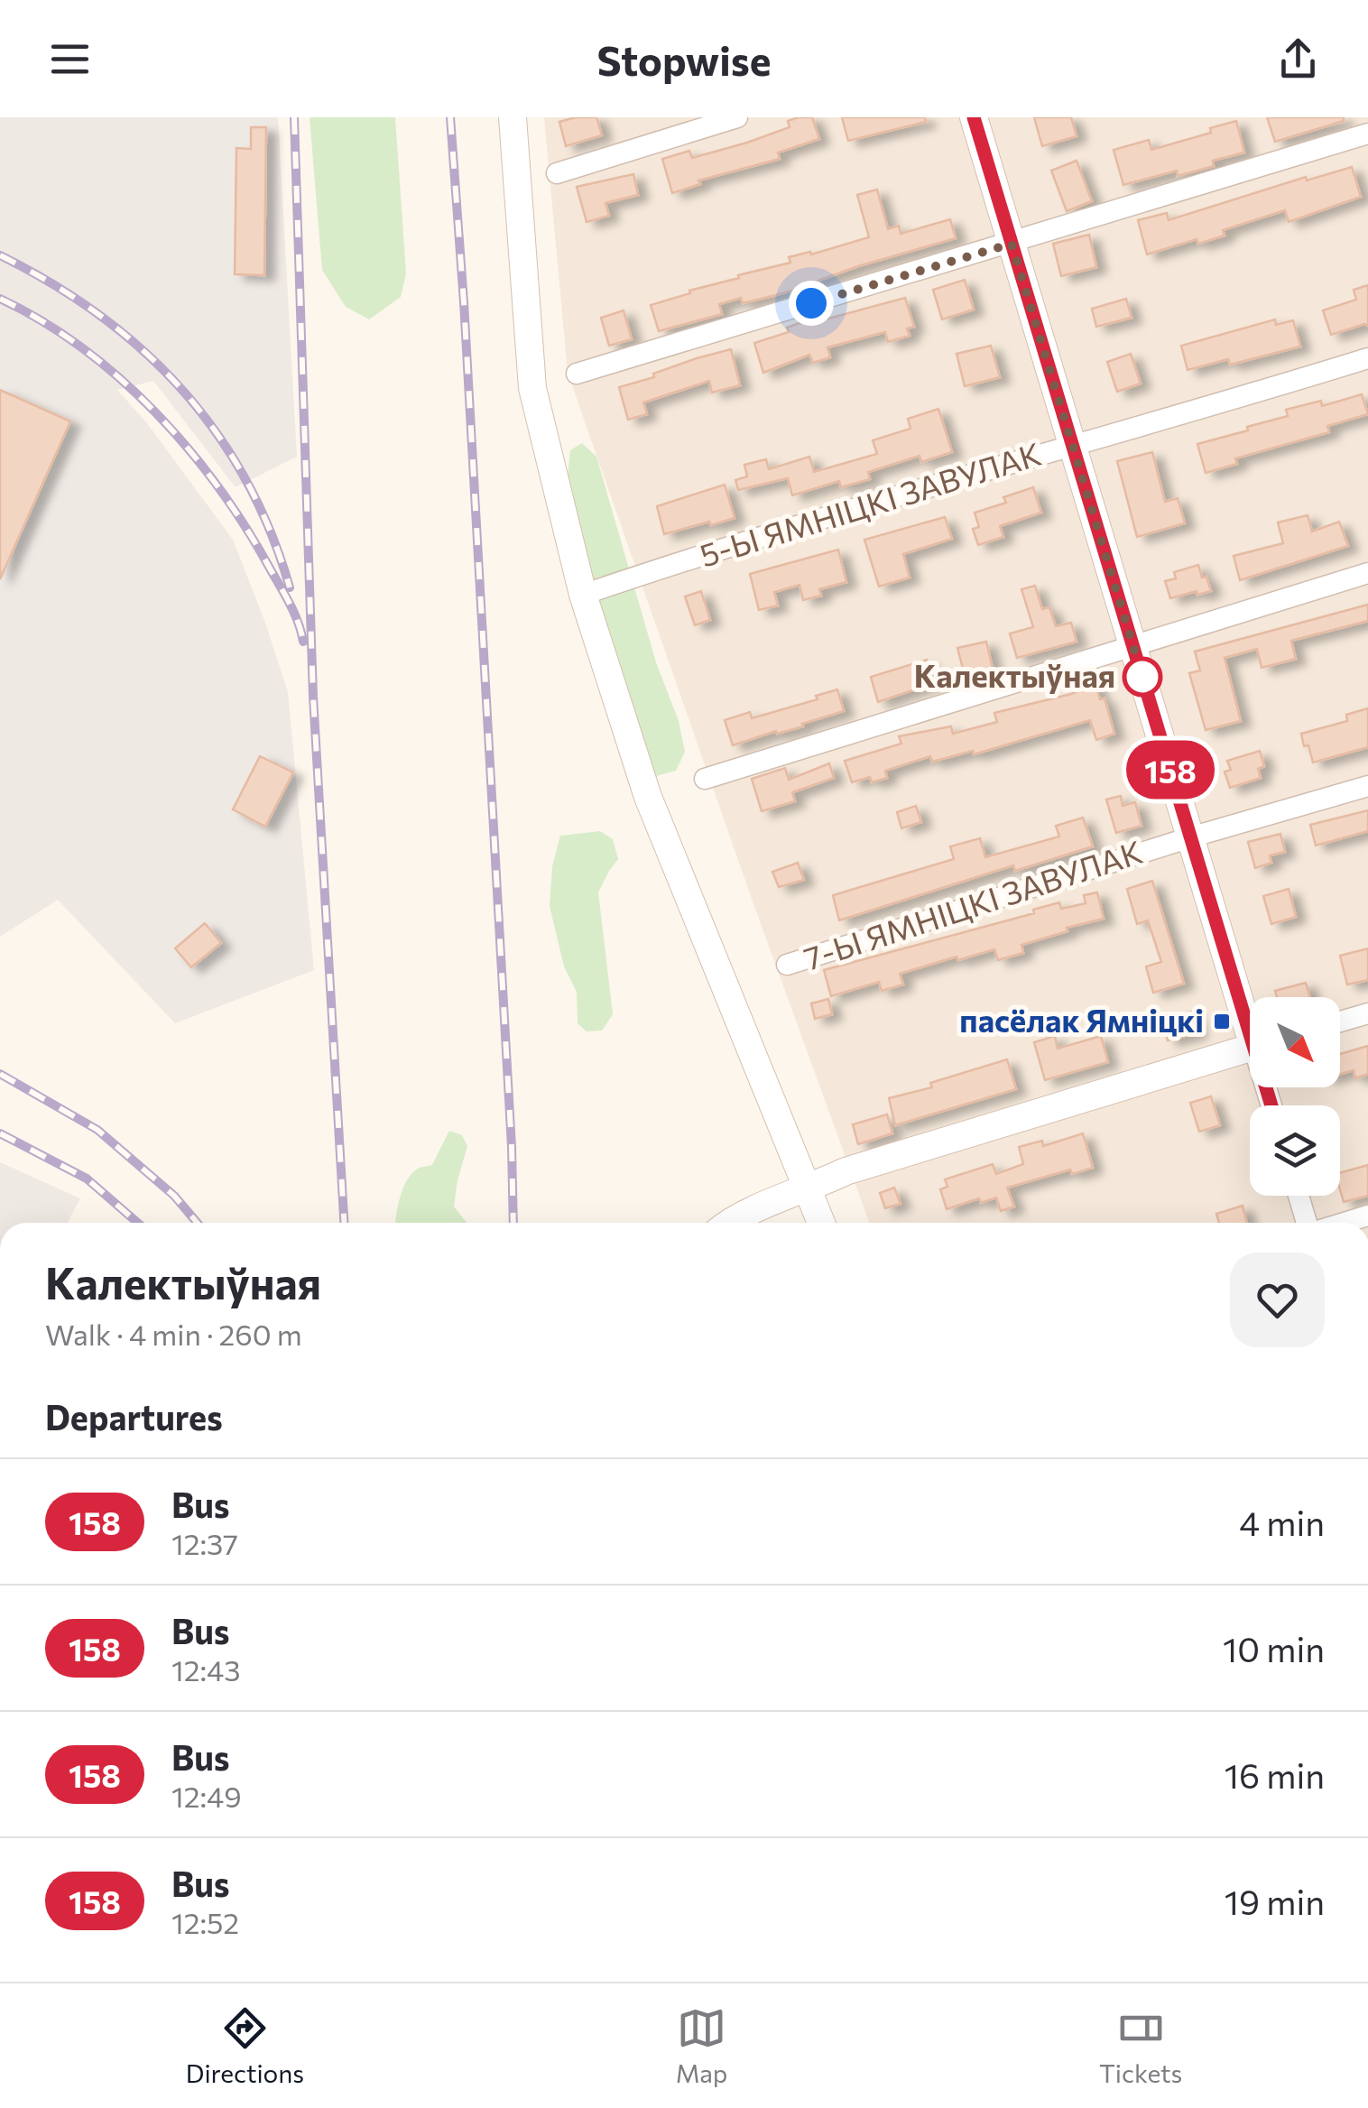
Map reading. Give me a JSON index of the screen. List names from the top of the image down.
{
  "streets": {
    "street": ["5-Ы ЯМНІЦКІ ЗАВУЛАК", "7-Ы ЯМНІЦКІ ЗАВУЛАК"]
  },
  "places": {
    "other": ["Калектыўная"],
    "transit": ["пасёлак Ямніцкі"]
  },
  "lines": ["bus line 158"],
  "north": "bottom right",
  "page": {
    "header": "Stopwise",
    "on_map": "158",
    "heading": [
      ["Калектыўная", "Walk · 4 min · 260 m"],
      "Departures"
    ],
    "list": [
      {
        "mark": "158",
        "name": "Bus",
        "note": "12:37",
        "value": "4 min"
      },
      {
        "mark": "158",
        "name": "Bus",
        "note": "12:43",
        "value": "10 min"
      },
      {
        "mark": "158",
        "name": "Bus",
        "note": "12:49",
        "value": "16 min"
      },
      {
        "mark": "158",
        "name": "Bus",
        "note": "12:52",
        "value": "19 min"
      }
    ],
    "tabs": ["Directions", "Map", "Tickets"]
  }
}
